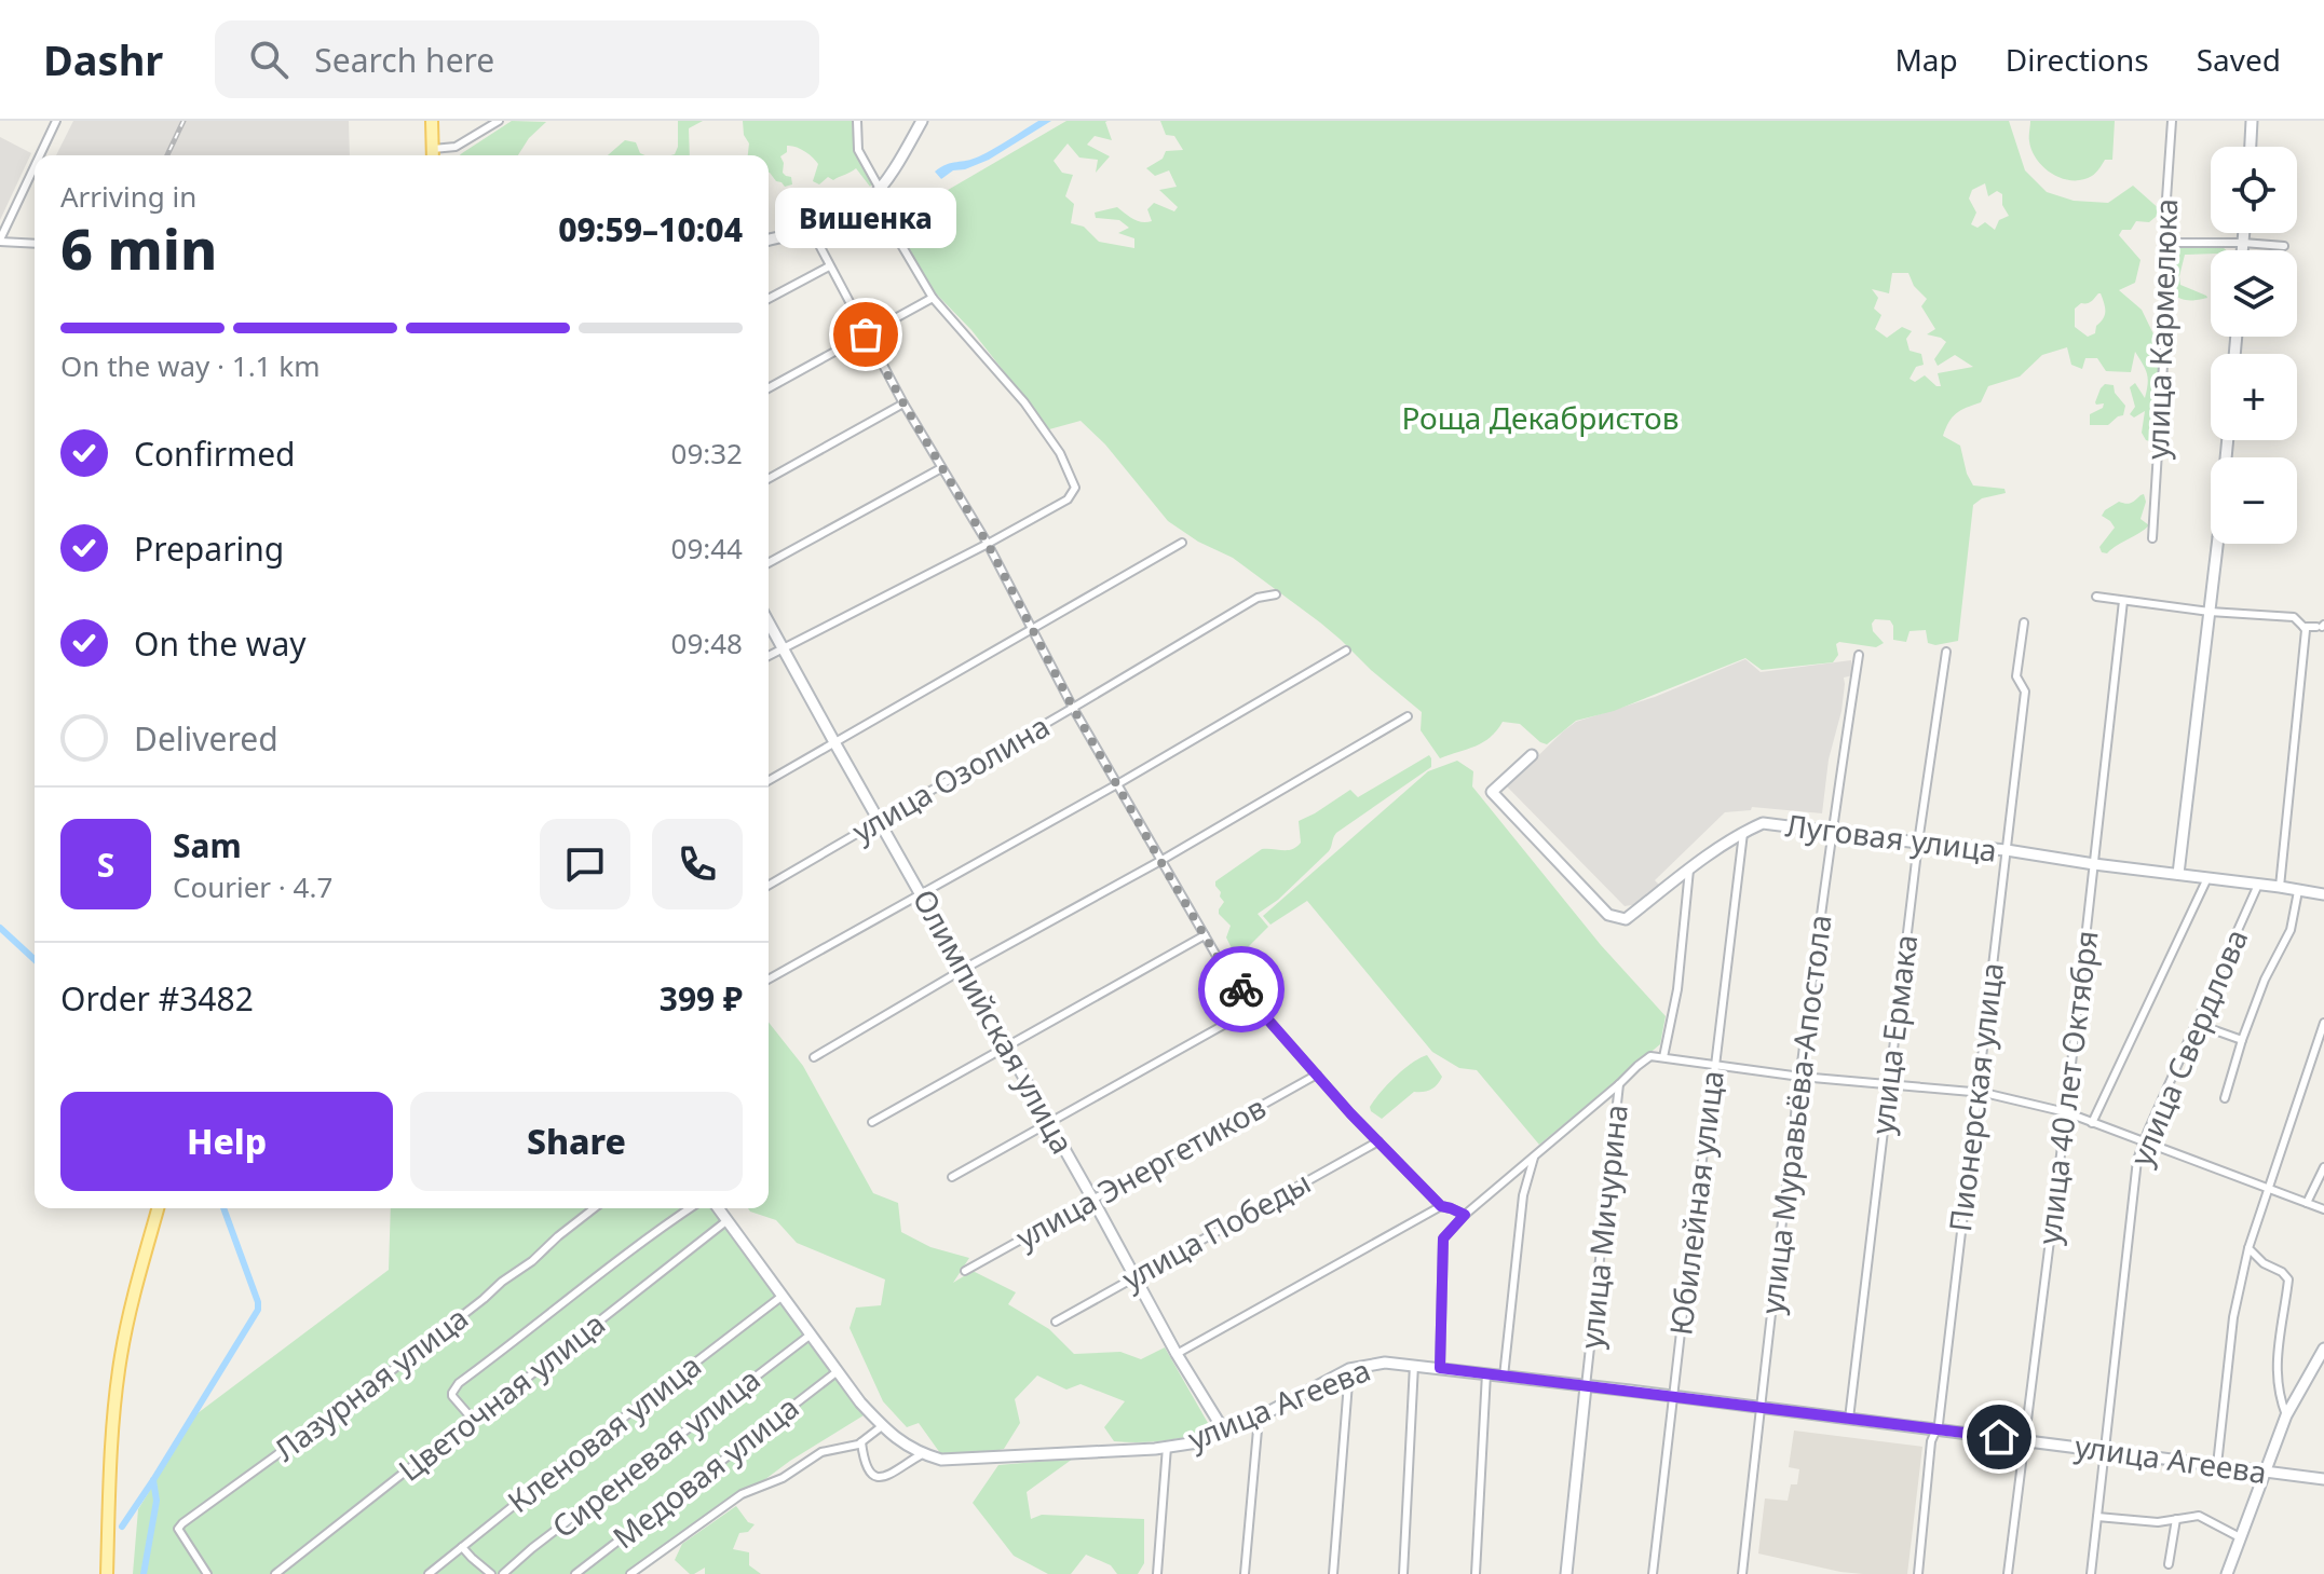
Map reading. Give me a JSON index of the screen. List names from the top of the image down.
{
  "streets": {
    "street": [
      "улица Кармелюка",
      "улица Озолина",
      "Луговая улица",
      "Олимпийская улица",
      "улица Ермака",
      "улица Свердлова",
      "улица 40 лет Октября",
      "Пионерская улица",
      "улица Муравьёва-Апостола",
      "улица Энергетиков",
      "Юбилейная улица",
      "улица Мичурина",
      "улица Победы",
      "Лазурная улица",
      "Цветочная улица",
      "улица Агеева",
      "Кленовая улица",
      "Сиреневая улица",
      "Медовая улица"
    ]
  },
  "crossings": [
    ["улица Озолина", "Олимпийская улица"],
    ["Луговая улица", "улица Ермака"],
    ["Луговая улица", "улица Свердлова"],
    ["Луговая улица", "улица 40 лет Октября"],
    ["Луговая улица", "Пионерская улица"],
    ["Луговая улица", "улица Муравьёва-Апостола"],
    ["Луговая улица", "Юбилейная улица"],
    ["Олимпийская улица", "улица Энергетиков"],
    ["Олимпийская улица", "улица Победы"],
    ["Олимпийская улица", "улица Агеева"],
    ["улица Ермака", "улица Агеева"],
    ["улица Свердлова", "улица Агеева"],
    ["улица 40 лет Октября", "улица Агеева"],
    ["Пионерская улица", "улица Агеева"],
    ["улица Муравьёва-Апостола", "улица Агеева"],
    ["Юбилейная улица", "улица Агеева"],
    ["улица Мичурина", "улица Агеева"],
    ["Цветочная улица", "улица Агеева"],
    ["улица Агеева", "Кленовая улица"],
    ["улица Агеева", "Сиреневая улица"],
    ["улица Агеева", "Медовая улица"]
  ],
  "parks": ["Роща Декабристов"],
  "places": ["Вишенка"],
  "page": {
    "header": "Dashr",
    "search": "Search here",
    "nav": ["Map", "Directions", "Saved"],
    "map_buttons": ["+", "−"],
    "heading": ["6 min", "Arriving in", "09:59–10:04"],
    "panel": [
      "Sam",
      "Courier · 4.7",
      "Order #3482",
      "399 ₽"
    ],
    "bubble": "Вишенка",
    "bar": "On the way · 1.1 km",
    "list": [
      ["Confirmed", "09:32"],
      ["Preparing", "09:44"],
      ["On the way", "09:48"],
      "Delivered"
    ],
    "round": "S",
    "buttons": ["Help", "Share"]
  }
}
